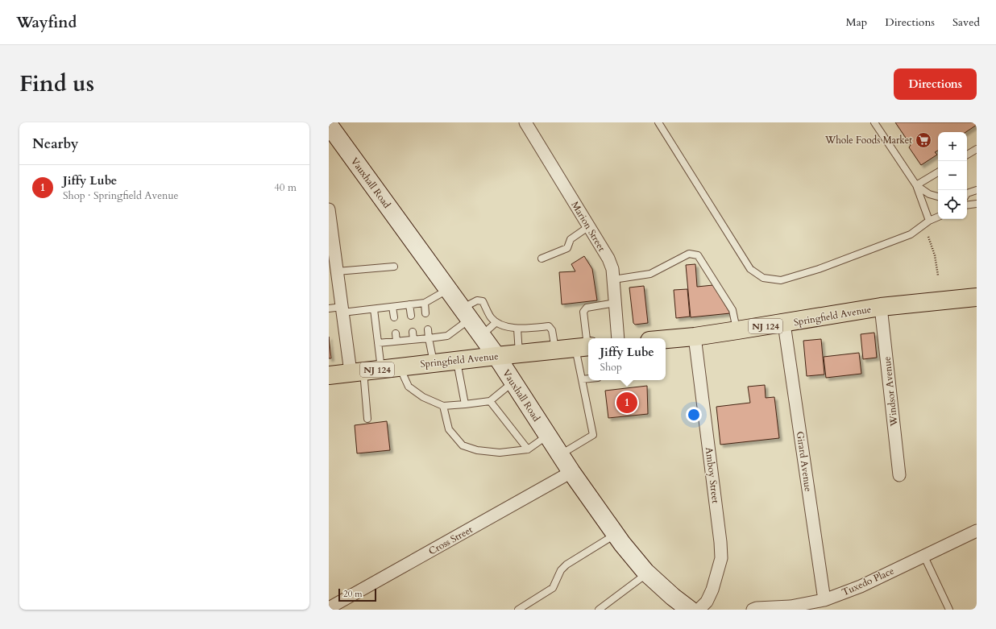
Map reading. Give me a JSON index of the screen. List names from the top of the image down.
{
  "streets": {
    "main road": ["Springfield Avenue", "NJ 124"],
    "street": [
      "Vauxhall Road",
      "Marion Street",
      "Windsor Avenue",
      "Girard Avenue",
      "Amboy Street",
      "Cross Street",
      "Tuxedo Place"
    ]
  },
  "crossings": [
    ["Vauxhall Road", "Springfield Avenue"],
    ["Vauxhall Road", "Cross Street"],
    ["Springfield Avenue", "Windsor Avenue"],
    ["Springfield Avenue", "Girard Avenue"],
    ["Springfield Avenue", "Amboy Street"],
    ["Girard Avenue", "Tuxedo Place"]
  ],
  "places": {
    "supermarket": ["Whole Foods Market"]
  },
  "scale_bar": "20 m",
  "page": {
    "header": "Wayfind",
    "nav": ["Map", "Directions", "Saved"],
    "title": "Find us",
    "buttons": "Directions",
    "heading": "Nearby",
    "map_buttons": ["+", "−"],
    "list": [
      {
        "mark": "1",
        "name": "Jiffy Lube",
        "note": "Shop · Springfield Avenue",
        "value": "40 m"
      }
    ],
    "popup": ["Jiffy Lube", "Shop"],
    "pins": "1",
    "scale": "20 m"
  }
}
